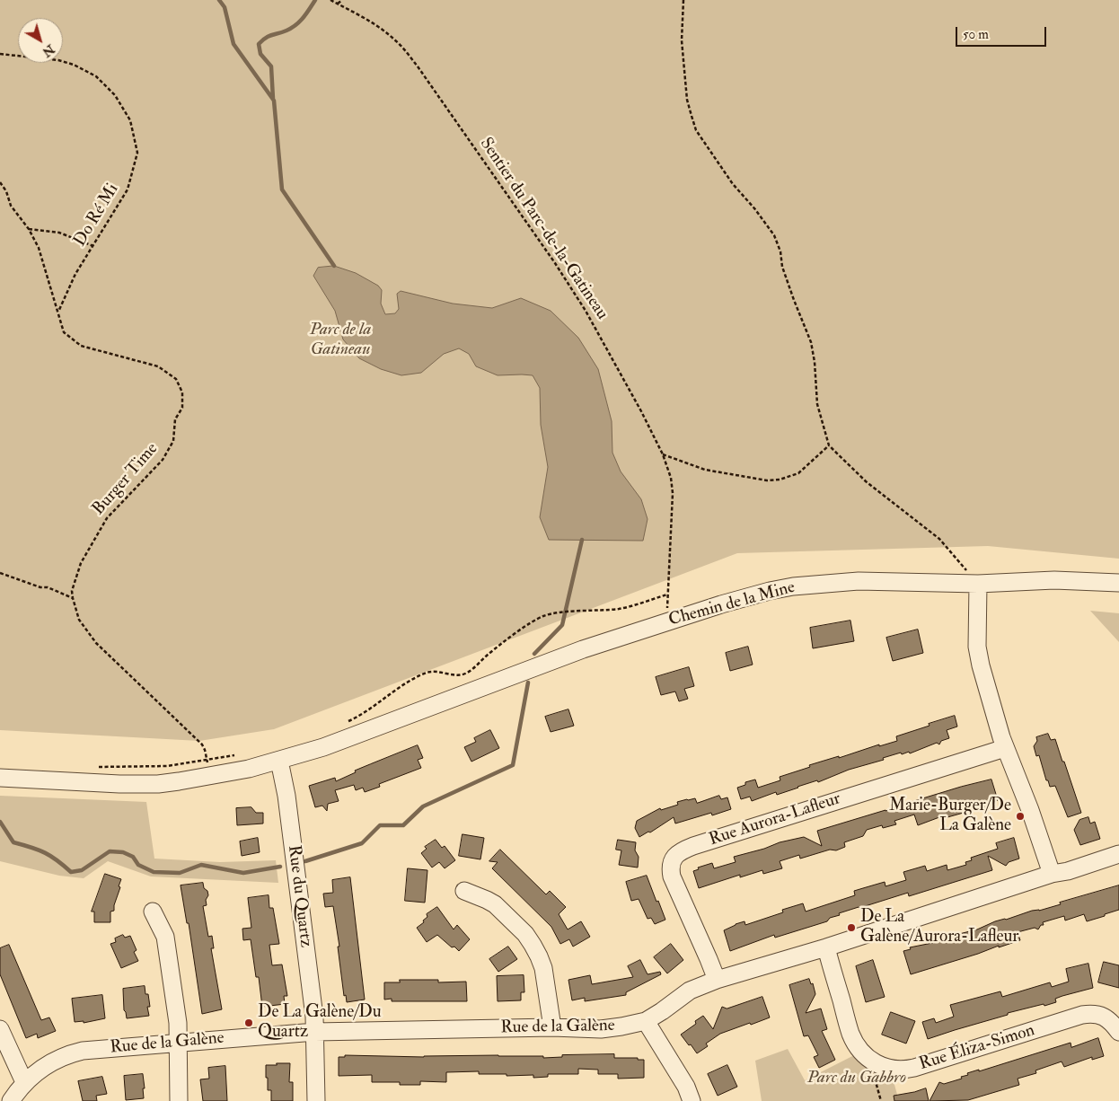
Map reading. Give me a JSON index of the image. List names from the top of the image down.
{
  "streets": {
    "street": [
      "Chemin de la Mine",
      "Rue Aurora-Lafleur",
      "Rue du Quartz",
      "Rue de la Galène",
      "Rue Éliza-Simon"
    ],
    "path": ["Do Ré Mi", "Sentier du Parc-de-la-Gatineau", "Burger Time"]
  },
  "crossings": [
    ["Do Ré Mi", "Burger Time"],
    ["Sentier du Parc-de-la-Gatineau", "Chemin de la Mine"],
    ["Burger Time", "Chemin de la Mine"],
    ["Chemin de la Mine", "Rue du Quartz"],
    ["Rue Aurora-Lafleur", "Rue de la Galène"],
    ["Rue du Quartz", "Rue de la Galène"],
    ["Rue de la Galène", "Rue Éliza-Simon"]
  ],
  "parks": ["Parc de la Gatineau", "Parc du Gabbro"],
  "places": ["Marie-Burger/De La Galène", "De La Galène/Aurora-Lafleur", "De La Galène/Du Quartz"],
  "scale_bar": "50 m",
  "north": "bottom right"
}
